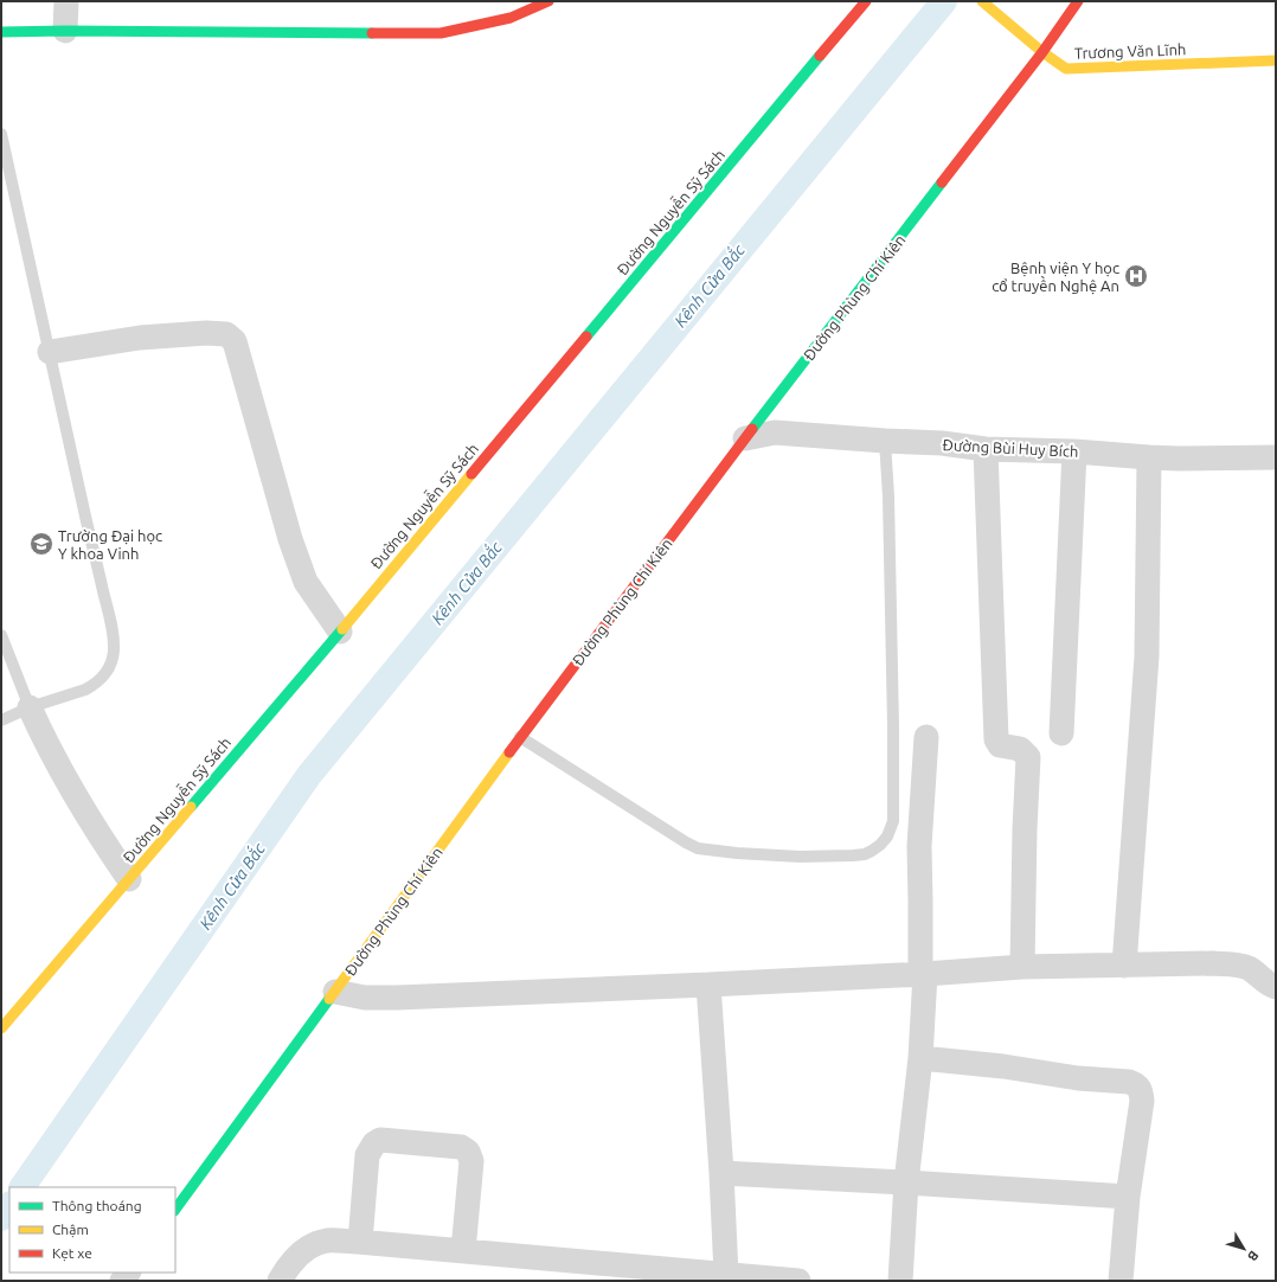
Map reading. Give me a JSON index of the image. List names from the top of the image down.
{
  "streets": {
    "street": [
      "Trương Văn Lĩnh",
      "Đường Nguyễn Sỹ Sách",
      "Đường Phùng Chí Kiên",
      "Đường Bùi Huy Bích"
    ]
  },
  "crossings": [
    ["Trương Văn Lĩnh", "Đường Phùng Chí Kiên"],
    ["Đường Phùng Chí Kiên", "Đường Bùi Huy Bích"]
  ],
  "water": ["Kênh Cửa Bắc"],
  "places": {
    "hospital": ["Bệnh viện Y học cổ truyền Nghệ An"],
    "school or university": ["Trường Đại học Y khoa Vinh"]
  },
  "legend": ["Thông thoáng", "Chậm", "Kẹt xe"],
  "north": "bottom right"
}
